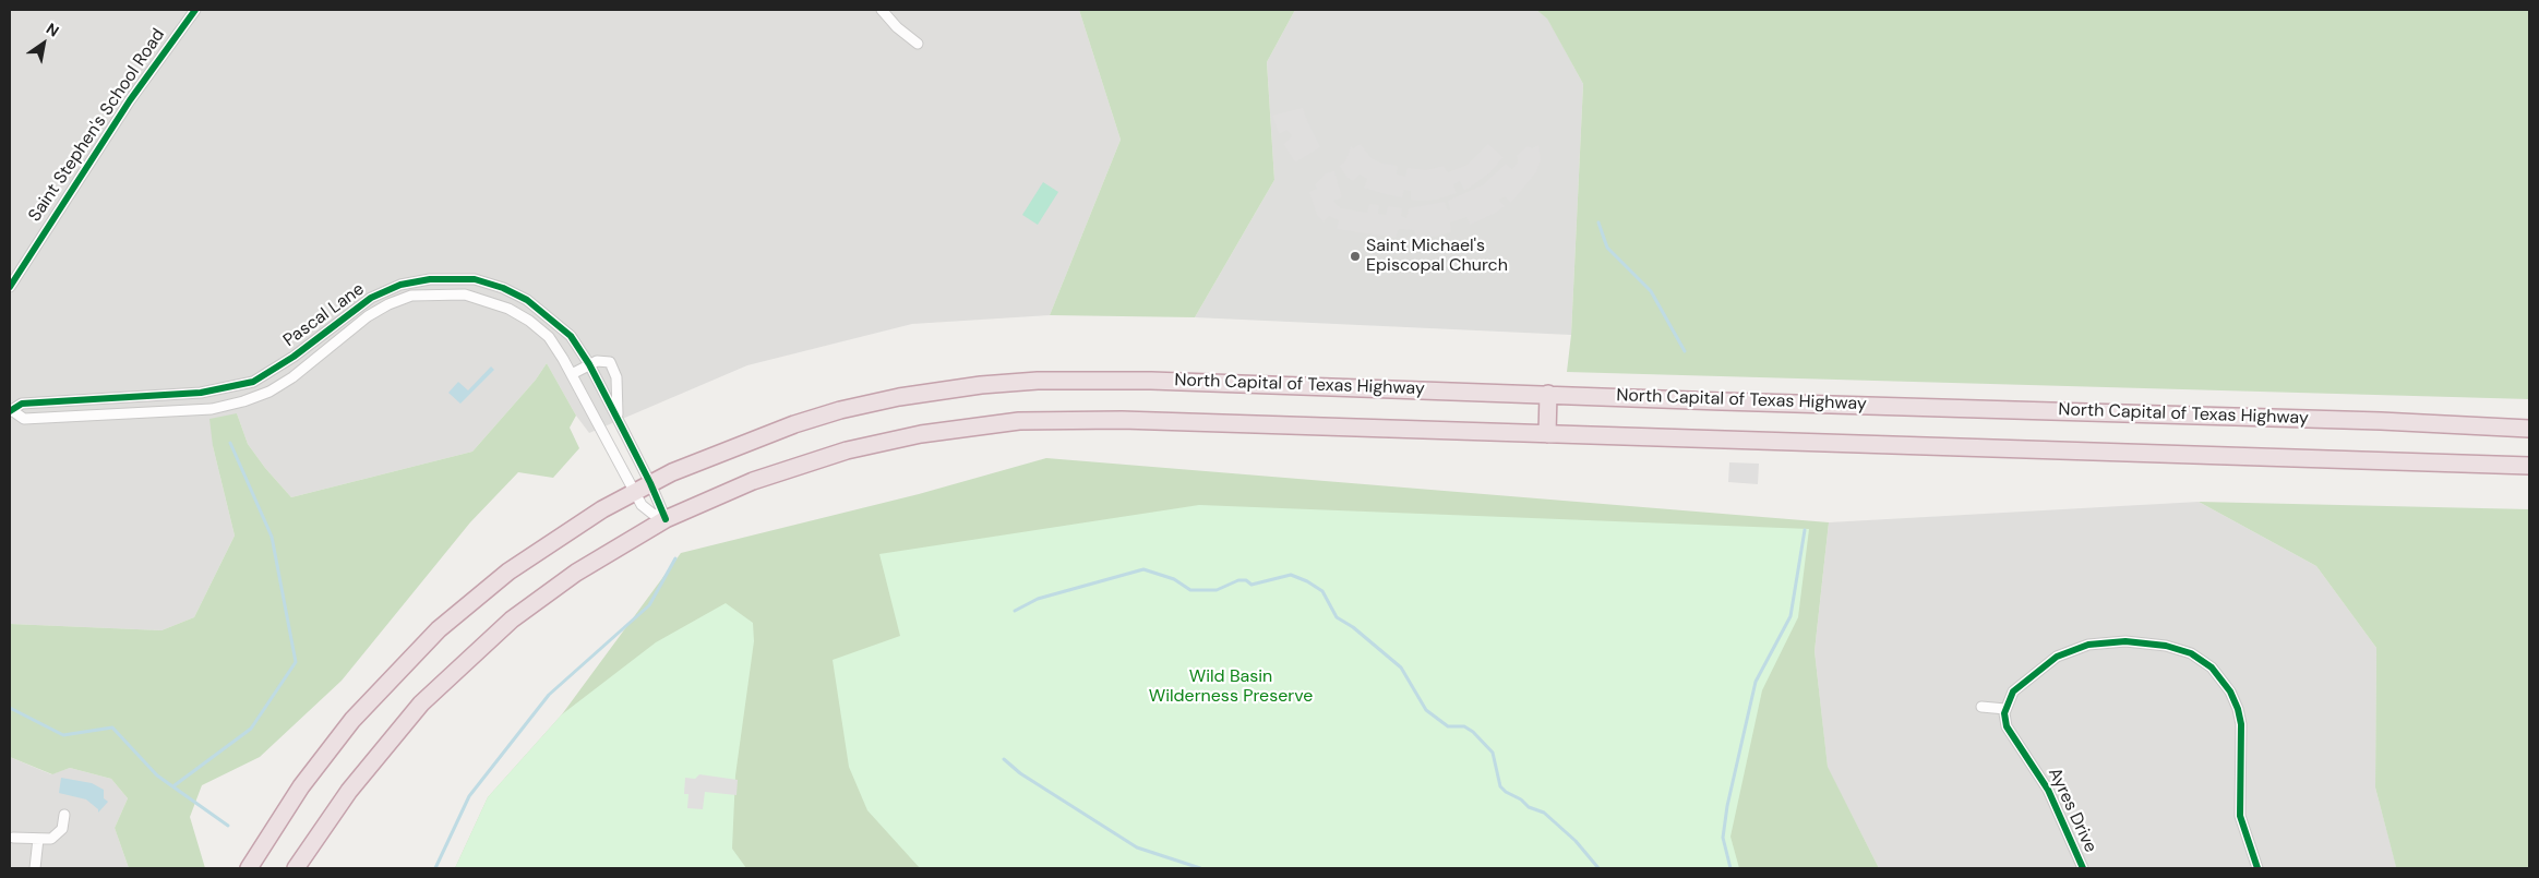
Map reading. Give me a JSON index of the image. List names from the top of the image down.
{
  "streets": {
    "highway": ["North Capital of Texas Highway"],
    "street": ["Saint Stephen's School Road", "Pascal Lane", "Ayres Drive"]
  },
  "crossings": [
    ["Pascal Lane", "North Capital of Texas Highway"]
  ],
  "parks": ["Wild Basin Wilderness Preserve"],
  "places": ["Saint Michael's Episcopal Church"],
  "north": "top right"
}
